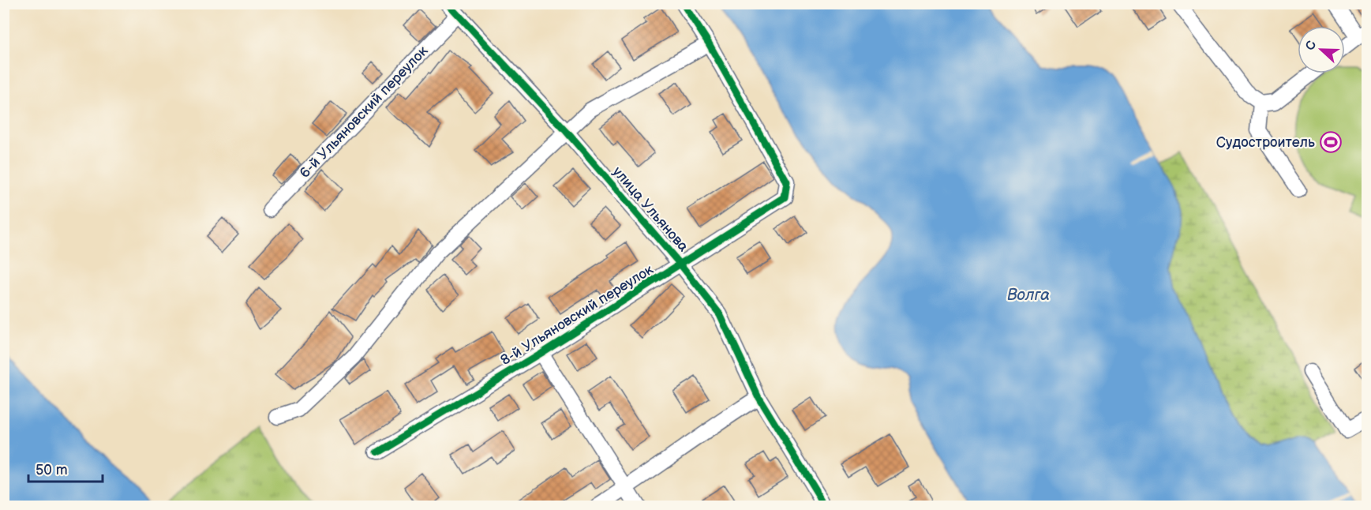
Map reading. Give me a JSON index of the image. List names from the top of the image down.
{
  "streets": {
    "street": ["6-й Ульяновский переулок", "улица Ульянова", "8-й Ульяновский переулок"]
  },
  "crossings": [
    ["6-й Ульяновский переулок", "улица Ульянова"],
    ["улица Ульянова", "8-й Ульяновский переулок"]
  ],
  "water": ["Волга"],
  "places": {
    "sports": ["Судостроитель"]
  },
  "scale_bar": "50 m",
  "north": "left"
}
